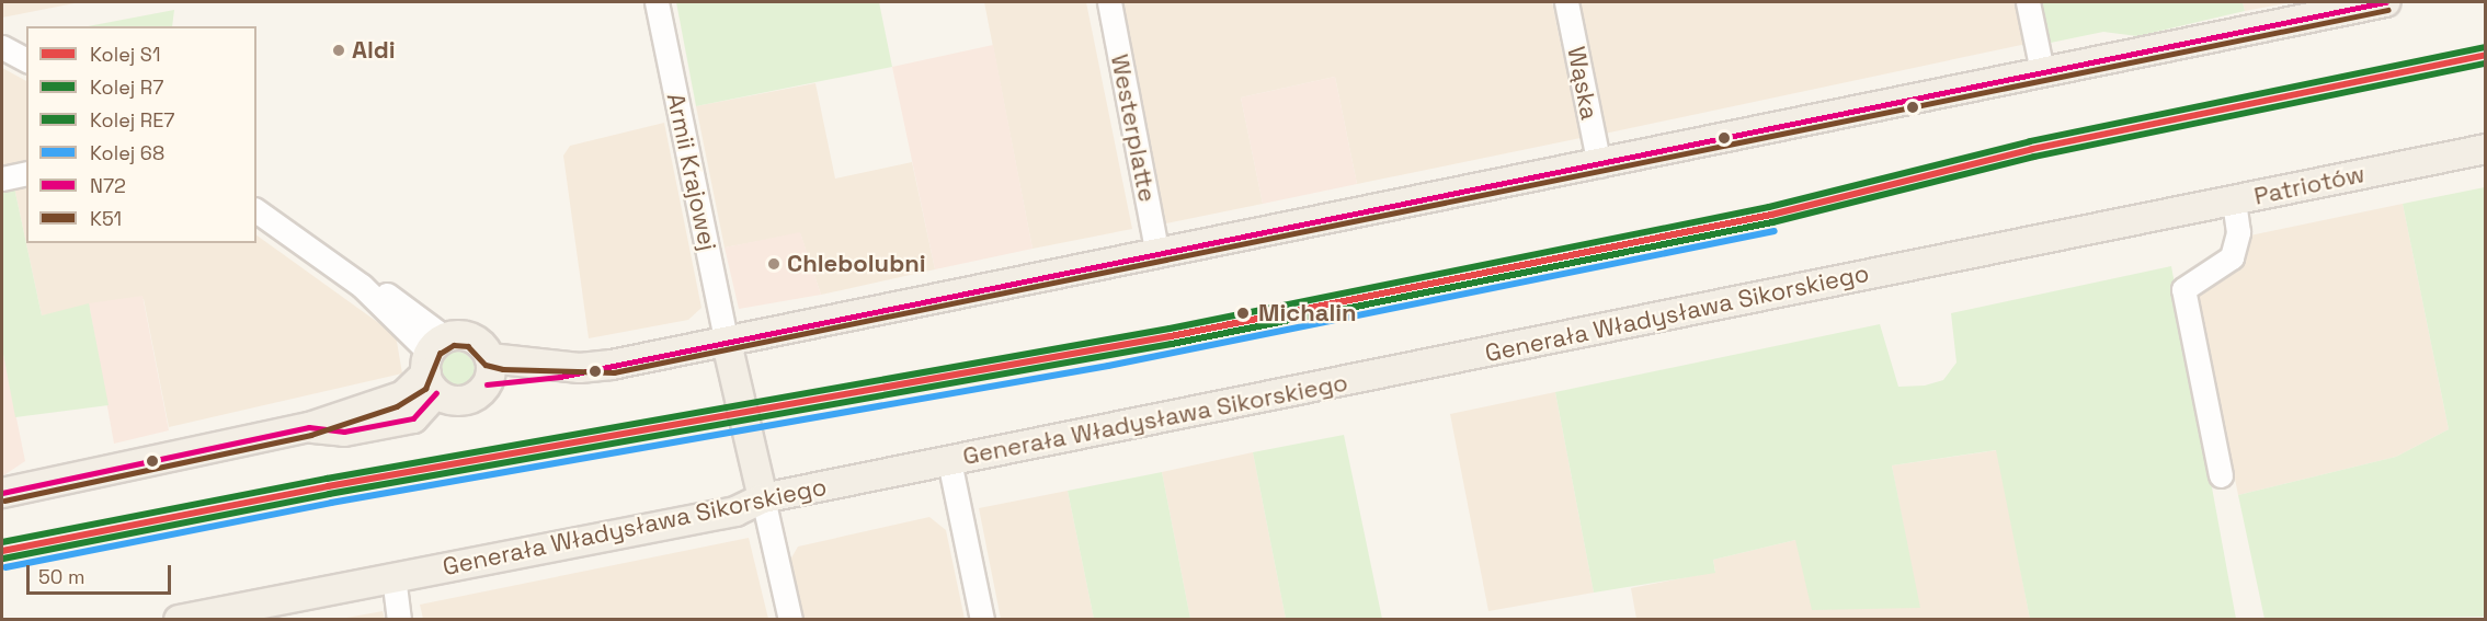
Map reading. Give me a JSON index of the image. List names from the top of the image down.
{
  "streets": {
    "main road": ["Patriotów", "Generała Władysława Sikorskiego"],
    "street": ["Wąska", "Westerplatte", "Armii Krajowej"]
  },
  "crossings": [
    ["Patriotów", "Generała Władysława Sikorskiego"]
  ],
  "places": ["Aldi", "Chlebolubni", "Michalin"],
  "lines": [
    "transit line N72",
    "transit line K51",
    "rail line RE7",
    "rail line S1",
    "rail line R7",
    "rail line 68"
  ],
  "legend": [
    "Kolej S1",
    "Kolej R7",
    "Kolej RE7",
    "Kolej 68",
    "N72",
    "K51"
  ],
  "scale_bar": "50 m"
}
